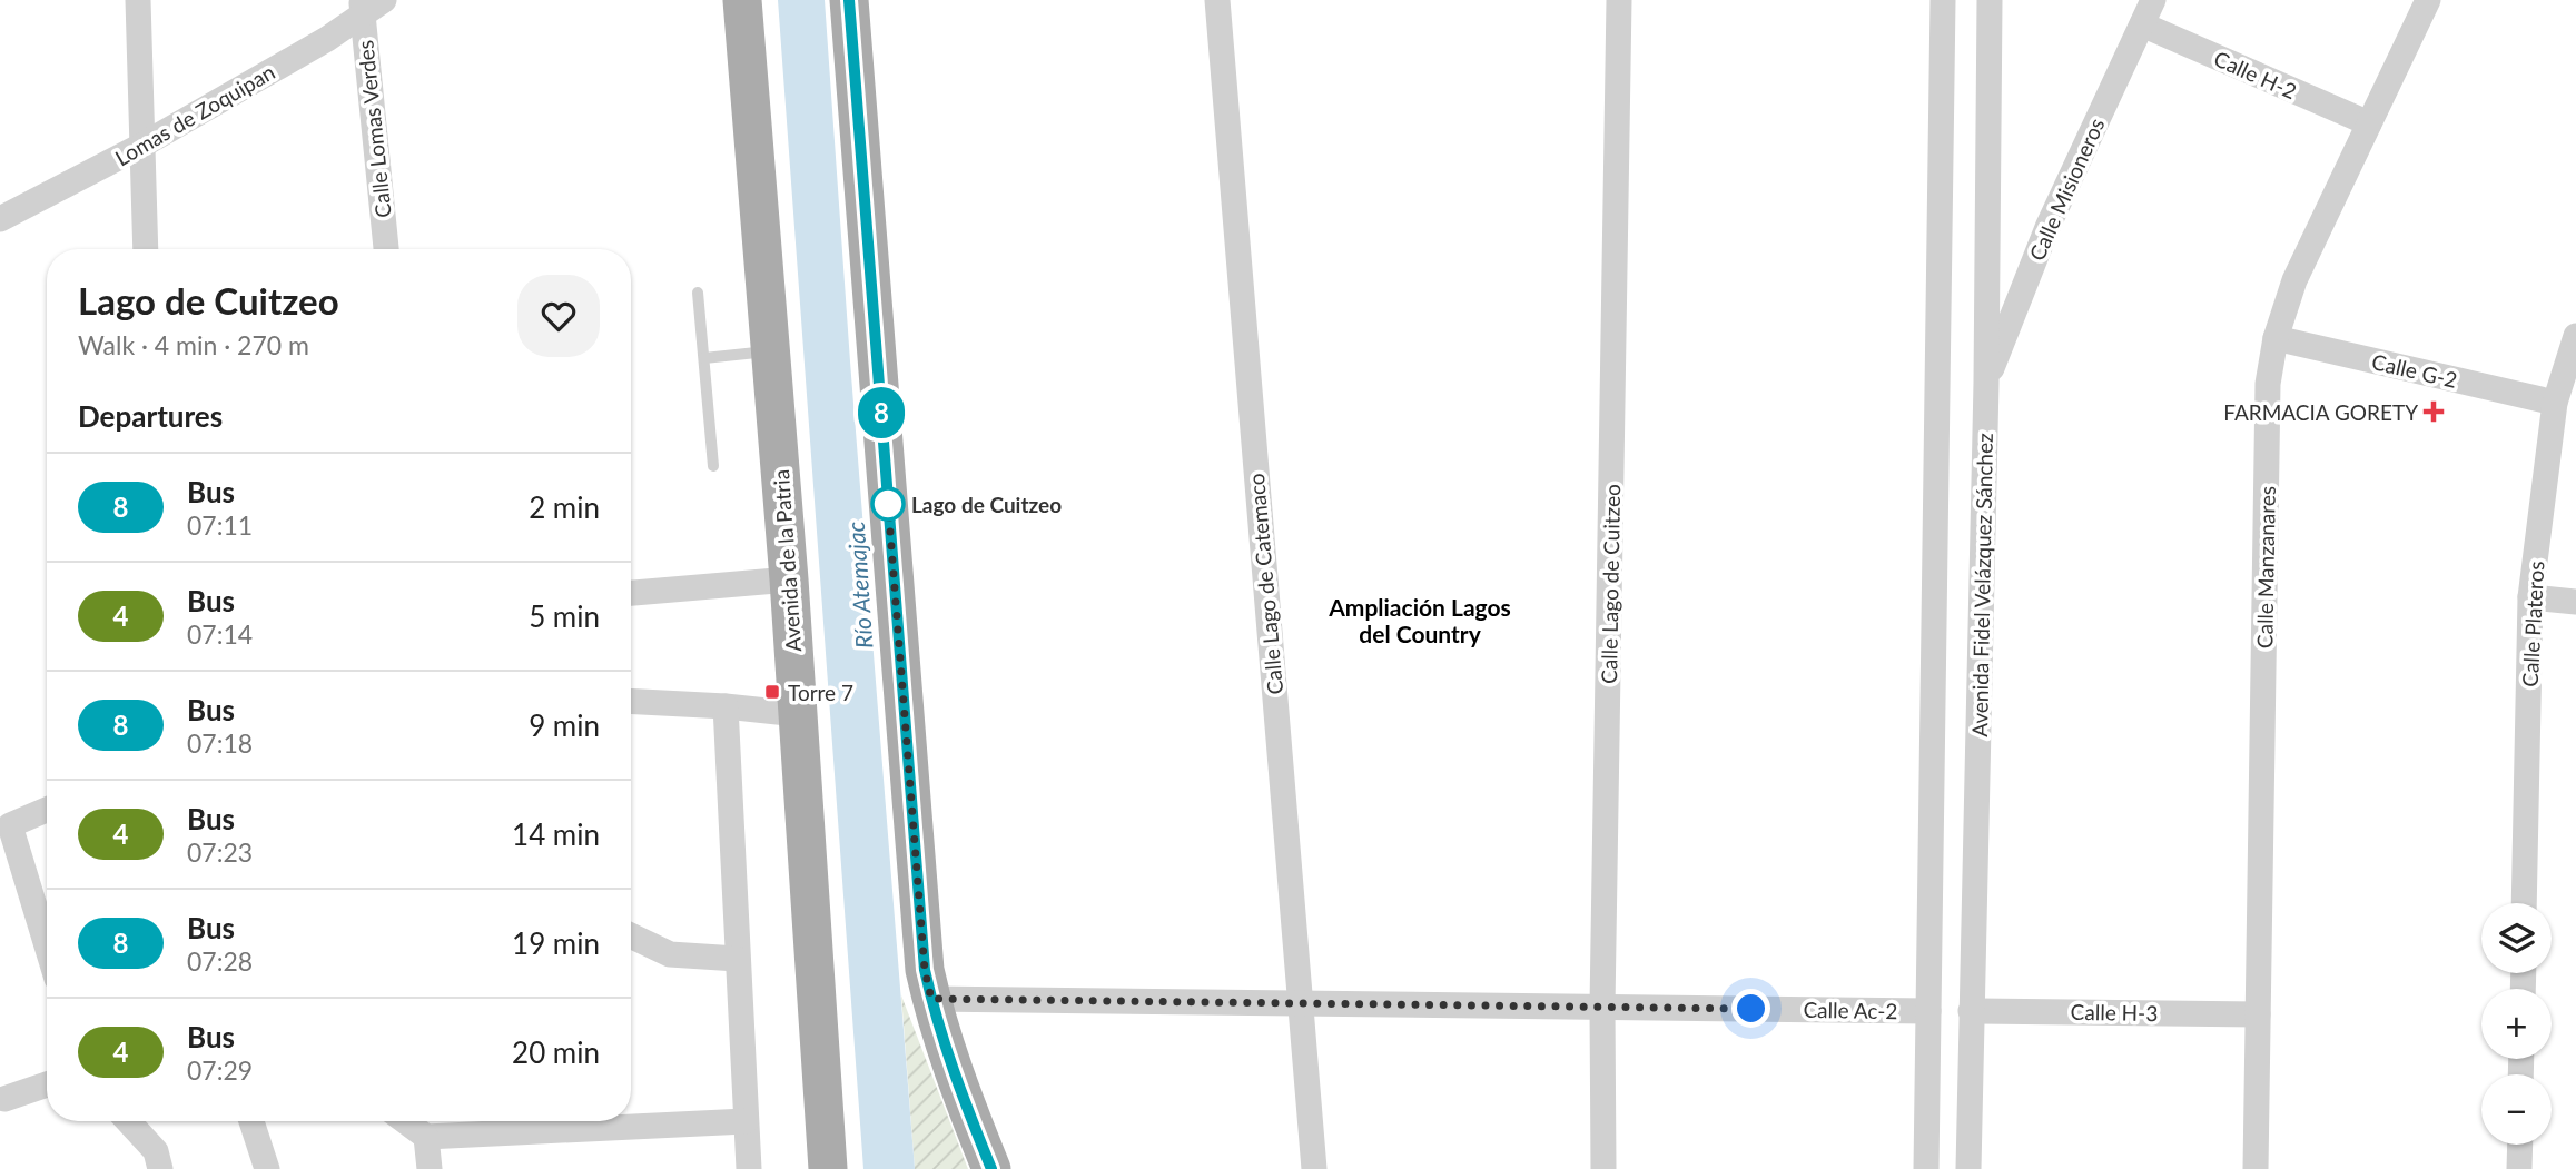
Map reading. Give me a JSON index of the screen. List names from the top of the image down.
{
  "streets": {
    "main road": ["Avenida de la Patria"],
    "street": [
      "Calle H-2",
      "Lomas de Zoquipan",
      "Calle Lomas Verdes",
      "Calle Misioneros",
      "Calle G-2",
      "Calle Manzanares",
      "Calle Lago de Catemaco",
      "Calle Lago de Cuitzeo",
      "Avenida Fidel Velázquez Sánchez",
      "Calle Plateros",
      "Calle Ac-2",
      "Calle H-3"
    ]
  },
  "crossings": [
    ["Calle H-2", "Calle Misioneros"],
    ["Calle H-2", "Calle Manzanares"],
    ["Lomas de Zoquipan", "Calle Lomas Verdes"],
    ["Calle Misioneros", "Avenida Fidel Velázquez Sánchez"],
    ["Calle G-2", "Calle Manzanares"],
    ["Calle G-2", "Calle Plateros"],
    ["Calle Manzanares", "Calle H-3"],
    ["Calle Lago de Catemaco", "Calle Ac-2"],
    ["Calle Lago de Cuitzeo", "Calle Ac-2"],
    ["Avenida Fidel Velázquez Sánchez", "Calle H-3"]
  ],
  "districts": ["Ampliación Lagos del Country"],
  "water": ["Río Atemajac"],
  "places": {
    "health": ["FARMACIA GORETY"],
    "other": ["Lago de Cuitzeo"],
    "transit": ["Torre 7"]
  },
  "lines": ["bus line 8"],
  "page": {
    "on_map": "8",
    "heading": [
      ["Lago de Cuitzeo", "Walk · 4 min · 270 m"],
      "Departures"
    ],
    "list": [
      {
        "mark": "8",
        "name": "Bus",
        "note": "07:11",
        "value": "2 min"
      },
      {
        "mark": "4",
        "name": "Bus",
        "note": "07:14",
        "value": "5 min"
      },
      {
        "mark": "8",
        "name": "Bus",
        "note": "07:18",
        "value": "9 min"
      },
      {
        "mark": "4",
        "name": "Bus",
        "note": "07:23",
        "value": "14 min"
      },
      {
        "mark": "8",
        "name": "Bus",
        "note": "07:28",
        "value": "19 min"
      },
      {
        "mark": "4",
        "name": "Bus",
        "note": "07:29",
        "value": "20 min"
      }
    ],
    "map_buttons": ["+", "−"]
  }
}
